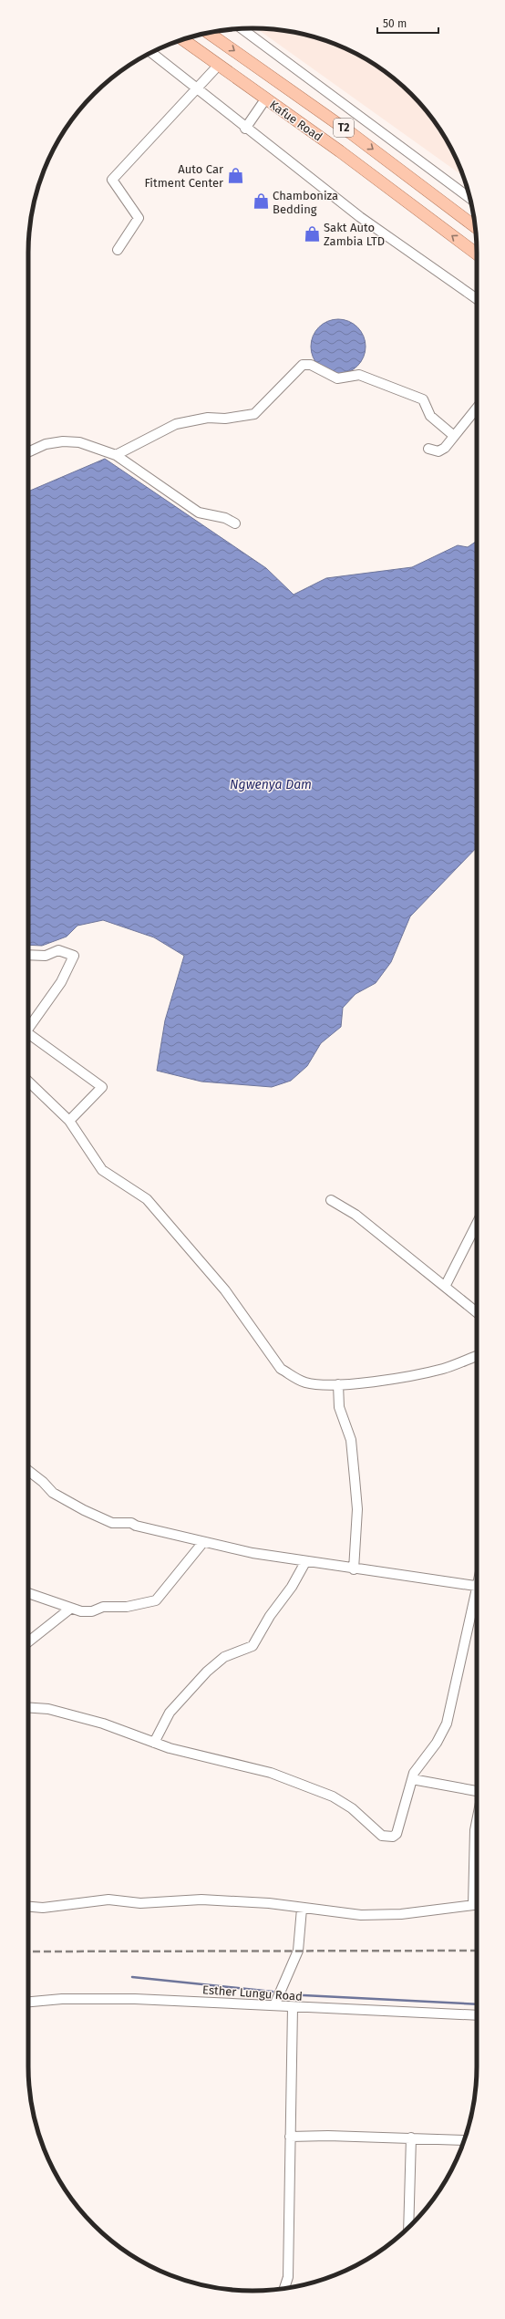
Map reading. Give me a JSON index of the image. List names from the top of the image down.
{
  "streets": {
    "main road": ["Kafue Road", "T2"],
    "street": ["Esther Lungu Road"]
  },
  "water": ["Ngwenya Dam"],
  "places": {
    "shop": ["Auto Car Fitment Center", "Chamboniza Bedding", "Sakt Auto Zambia LTD"]
  },
  "scale_bar": "50 m"
}
